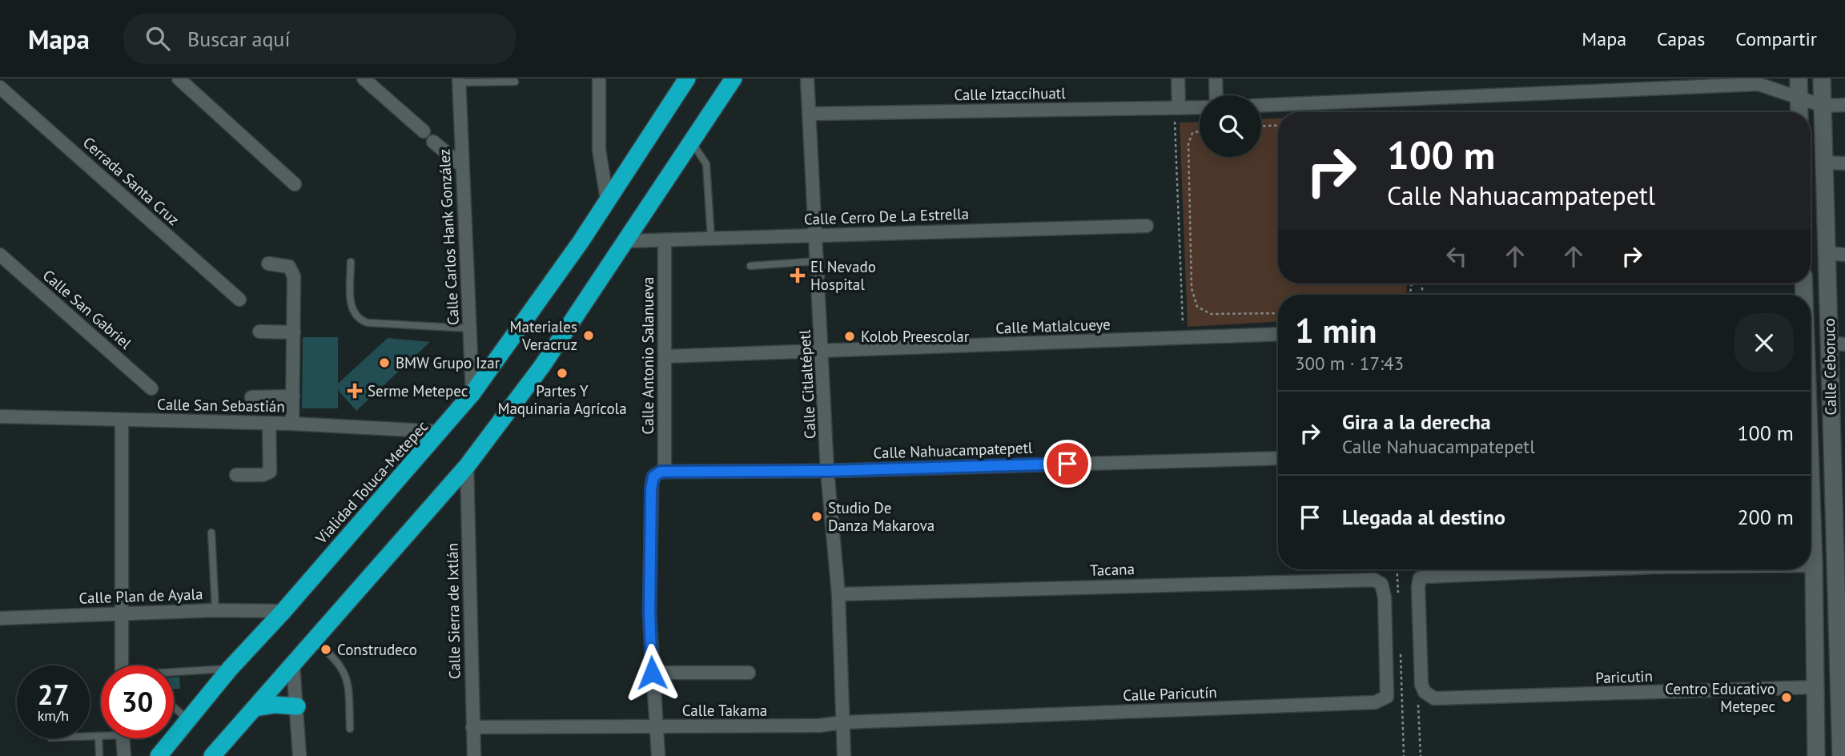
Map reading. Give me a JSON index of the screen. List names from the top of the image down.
{
  "streets": {
    "highway": ["Vialidad Toluca-Metepec"],
    "main road": ["Calle Ceboruco"],
    "street": [
      "Calle Iztaccíhuatl",
      "Cerrada Santa Cruz",
      "Calle Cerro De La Estrella",
      "Calle Carlos Hank González",
      "Calle San Gabriel",
      "Calle Matlalcueye",
      "Calle Antonio Salanueva",
      "Calle Citlaltépetl",
      "Calle San Sebastián",
      "Calle Nahuacampatepetl",
      "Tacana",
      "Calle Plan de Ayala",
      "Calle Sierra de Ixtlán",
      "Paricutin",
      "Calle Paricutín",
      "Calle Takama"
    ]
  },
  "crossings": [
    ["Calle Iztaccíhuatl", "Calle Citlaltépetl"],
    ["Calle Cerro De La Estrella", "Calle Antonio Salanueva"],
    ["Calle Cerro De La Estrella", "Calle Citlaltépetl"],
    ["Calle Carlos Hank González", "Vialidad Toluca-Metepec"],
    ["Calle Matlalcueye", "Calle Antonio Salanueva"],
    ["Calle Matlalcueye", "Calle Citlaltépetl"],
    ["Calle Antonio Salanueva", "Calle Nahuacampatepetl"],
    ["Calle Antonio Salanueva", "Calle Takama"],
    ["Calle Ceboruco", "Paricutin"],
    ["Calle Citlaltépetl", "Calle Nahuacampatepetl"],
    ["Calle Citlaltépetl", "Tacana"],
    ["Calle Citlaltépetl", "Calle Paricutín"],
    ["Calle Citlaltépetl", "Calle Takama"],
    ["Calle San Sebastián", "Vialidad Toluca-Metepec"],
    ["Vialidad Toluca-Metepec", "Calle Plan de Ayala"],
    ["Tacana", "Calle Paricutín"],
    ["Calle Sierra de Ixtlán", "Calle Takama"],
    ["Calle Paricutín", "Calle Takama"]
  ],
  "places": {
    "health": ["El Nevado Hospital", "Serme Metepec"],
    "other": [
      "Materiales Veracruz",
      "Kolob Preescolar",
      "BMW Grupo Izar",
      "Partes Y Maquinaria Agrícola",
      "Studio De Danza Makarova",
      "Construdeco",
      "Centro Educativo Metepec"
    ]
  },
  "page": {
    "header": "Mapa",
    "search": "Buscar aquí",
    "nav": ["Mapa", "Capas", "Compartir"],
    "turn": ["100 m", "Calle Nahuacampatepetl"],
    "heading": ["1 min", "300 m · 17:43"],
    "list": [
      {
        "name": "Gira a la derecha",
        "note": "Calle Nahuacampatepetl",
        "value": "100 m"
      },
      {
        "name": "Llegada al destino",
        "value": "200 m"
      }
    ],
    "speed": "27 km/h",
    "limit": "30"
  }
}
